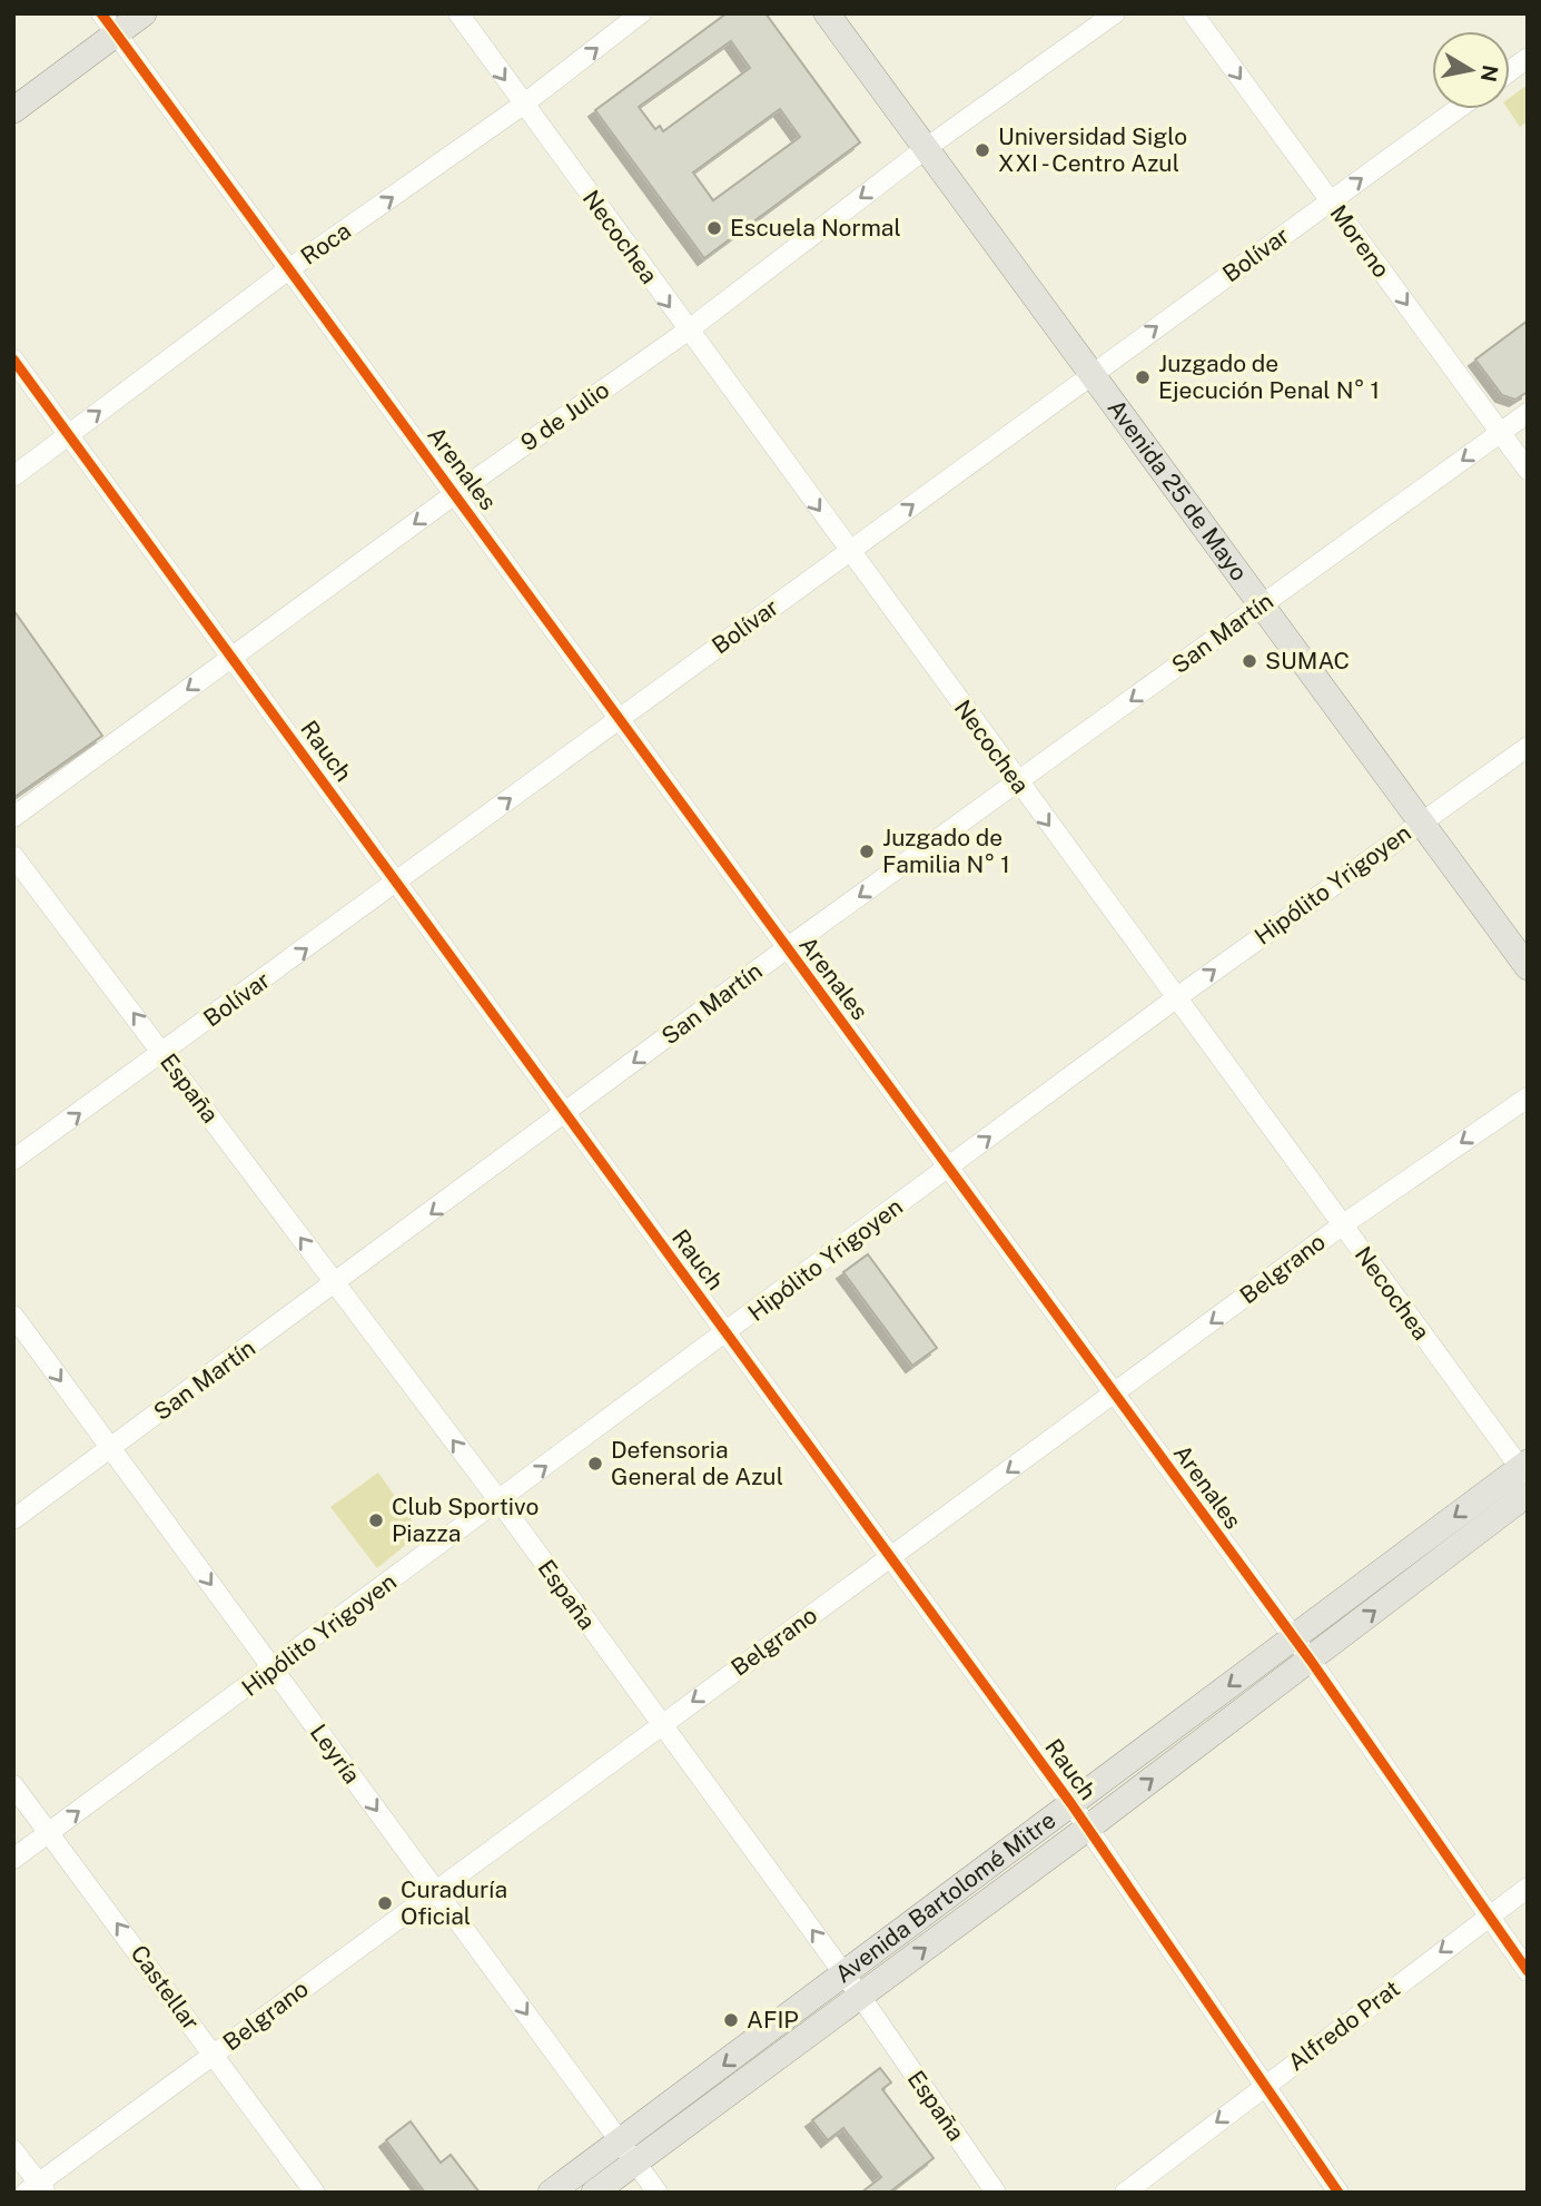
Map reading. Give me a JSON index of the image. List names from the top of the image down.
{
  "streets": {
    "main road": ["Avenida 25 de Mayo", "Avenida Bartolomé Mitre"],
    "street": [
      "Necochea",
      "Moreno",
      "Roca",
      "Bolívar",
      "9 de Julio",
      "Arenales",
      "San Martín",
      "Rauch",
      "Hipólito Yrigoyen",
      "España",
      "Belgrano",
      "Leyría",
      "Castellar",
      "Alfredo Prat"
    ]
  },
  "crossings": [
    ["Necochea", "Roca"],
    ["Necochea", "Bolívar"],
    ["Necochea", "9 de Julio"],
    ["Necochea", "San Martín"],
    ["Necochea", "Hipólito Yrigoyen"],
    ["Necochea", "Belgrano"],
    ["Necochea", "Avenida Bartolomé Mitre"],
    ["Moreno", "Bolívar"],
    ["Moreno", "San Martín"],
    ["Roca", "Arenales"],
    ["Roca", "Rauch"],
    ["Bolívar", "Arenales"],
    ["Bolívar", "Avenida 25 de Mayo"],
    ["Bolívar", "Rauch"],
    ["Bolívar", "España"],
    ["9 de Julio", "Arenales"],
    ["9 de Julio", "Avenida 25 de Mayo"],
    ["9 de Julio", "Rauch"],
    ["Arenales", "San Martín"],
    ["Arenales", "Hipólito Yrigoyen"],
    ["Arenales", "Belgrano"],
    ["Arenales", "Avenida Bartolomé Mitre"],
    ["Arenales", "Alfredo Prat"],
    ["Avenida 25 de Mayo", "San Martín"],
    ["Avenida 25 de Mayo", "Hipólito Yrigoyen"],
    ["San Martín", "Rauch"],
    ["San Martín", "España"],
    ["San Martín", "Leyría"],
    ["Rauch", "Hipólito Yrigoyen"],
    ["Rauch", "Belgrano"],
    ["Rauch", "Avenida Bartolomé Mitre"],
    ["Rauch", "Alfredo Prat"],
    ["Hipólito Yrigoyen", "España"],
    ["Hipólito Yrigoyen", "Leyría"],
    ["Hipólito Yrigoyen", "Castellar"],
    ["España", "Belgrano"],
    ["España", "Avenida Bartolomé Mitre"],
    ["Belgrano", "Leyría"],
    ["Belgrano", "Castellar"],
    ["Leyría", "Avenida Bartolomé Mitre"]
  ],
  "one_way": [
    "Necochea",
    "Moreno",
    "Roca",
    "Bolívar",
    "9 de Julio",
    "San Martín",
    "Hipólito Yrigoyen",
    "España",
    "Belgrano",
    "Leyría",
    "Castellar",
    "Alfredo Prat"
  ],
  "places": [
    "Universidad Siglo XXI - Centro Azul",
    "Escuela Normal",
    "Juzgado de Ejecución Penal N° 1",
    "SUMAC",
    "Juzgado de Familia N° 1",
    "Defensoria General de Azul",
    "Club Sportivo Piazza",
    "Curaduría Oficial",
    "AFIP"
  ],
  "north": "right"
}
